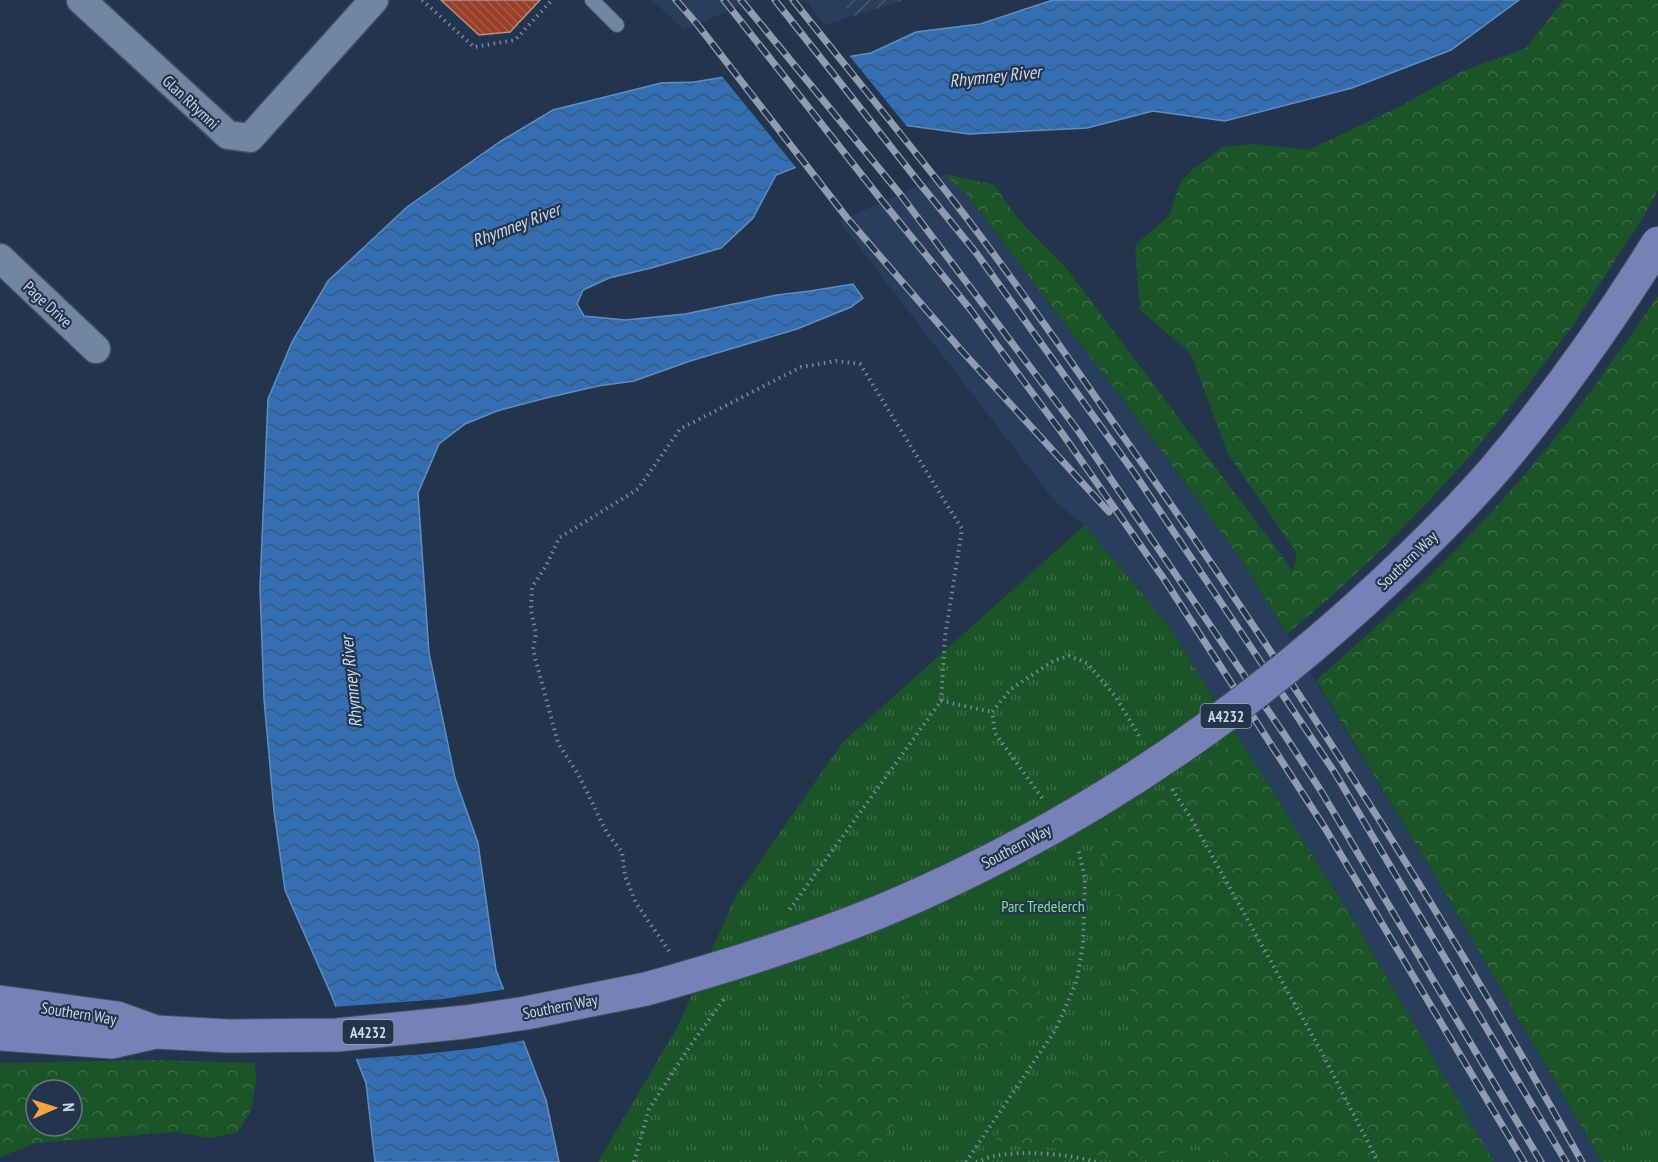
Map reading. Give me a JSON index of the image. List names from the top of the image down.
{
  "streets": {
    "main road": ["Southern Way", "A4232"],
    "street": ["Glan Rhymni", "Page Drive"]
  },
  "water": ["Rhymney River"],
  "parks": ["Parc Tredelerch"],
  "north": "right"
}
